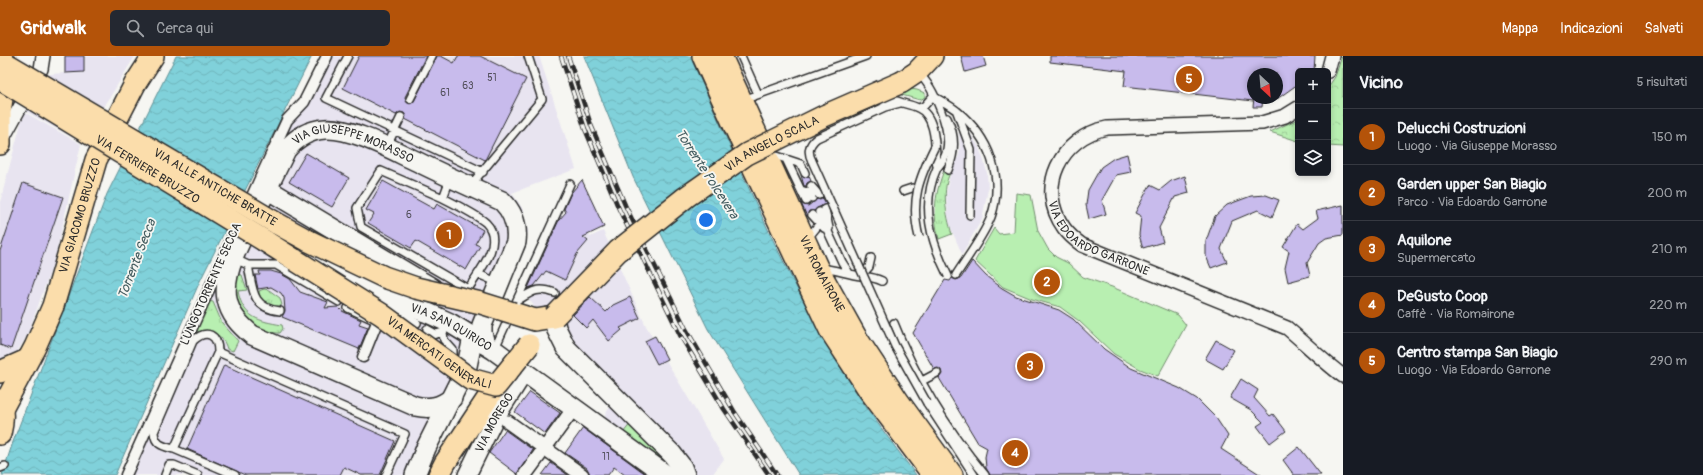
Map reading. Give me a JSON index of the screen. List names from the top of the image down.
{
  "streets": {
    "main road": [
      "VIA ANGELO SCALA",
      "VIA GIUSEPPE MORASSO",
      "VIA FERRIERE BRUZZO",
      "VIA ALLE ANTICHE BRATTE",
      "VIA GIACOMO BRUZZO",
      "VIA ROMAIRONE",
      "VIA SAN QUIRICO",
      "VIA MERCATI GENERALI"
    ],
    "street": ["VIA EDOARDO GARRONE", "LUNGOTORRENTE SECCA", "VIA MOREGO"]
  },
  "crossings": [
    ["VIA ANGELO SCALA", "VIA ALLE ANTICHE BRATTE"],
    ["VIA ANGELO SCALA", "VIA ROMAIRONE"],
    ["VIA ANGELO SCALA", "VIA MERCATI GENERALI"],
    ["VIA GIUSEPPE MORASSO", "VIA ALLE ANTICHE BRATTE"],
    ["VIA GIUSEPPE MORASSO", "VIA SAN QUIRICO"],
    ["VIA FERRIERE BRUZZO", "VIA SAN QUIRICO"],
    ["VIA FERRIERE BRUZZO", "VIA MERCATI GENERALI"],
    ["VIA ALLE ANTICHE BRATTE", "VIA SAN QUIRICO"],
    ["VIA SAN QUIRICO", "VIA MERCATI GENERALI"],
    ["VIA SAN QUIRICO", "VIA MOREGO"]
  ],
  "water": ["Torrente Polcevera", "Torrente Secca"],
  "house_numbers": [
    "51",
    "63",
    "61",
    "6",
    "11"
  ],
  "north": "bottom right",
  "page": {
    "header": "Gridwalk",
    "search": "Cerca qui",
    "nav": ["Mappa", "Indicazioni", "Salvati"],
    "heading": ["Vicino", "5 risultati"],
    "pins": [
      "5",
      "1",
      "2",
      "3",
      "4"
    ],
    "map_buttons": ["+", "−"],
    "list": [
      {
        "mark": "1",
        "name": "Delucchi Costruzioni",
        "note": "Luogo · Via Giuseppe Morasso",
        "value": "150 m"
      },
      {
        "mark": "2",
        "name": "Garden upper San Biagio",
        "note": "Parco · Via Edoardo Garrone",
        "value": "200 m"
      },
      {
        "mark": "3",
        "name": "Aquilone",
        "note": "Supermercato",
        "value": "210 m"
      },
      {
        "mark": "4",
        "name": "DeGusto Coop",
        "note": "Caffè · Via Romairone",
        "value": "220 m"
      },
      {
        "mark": "5",
        "name": "Centro stampa San Biagio",
        "note": "Luogo · Via Edoardo Garrone",
        "value": "290 m"
      }
    ]
  }
}
